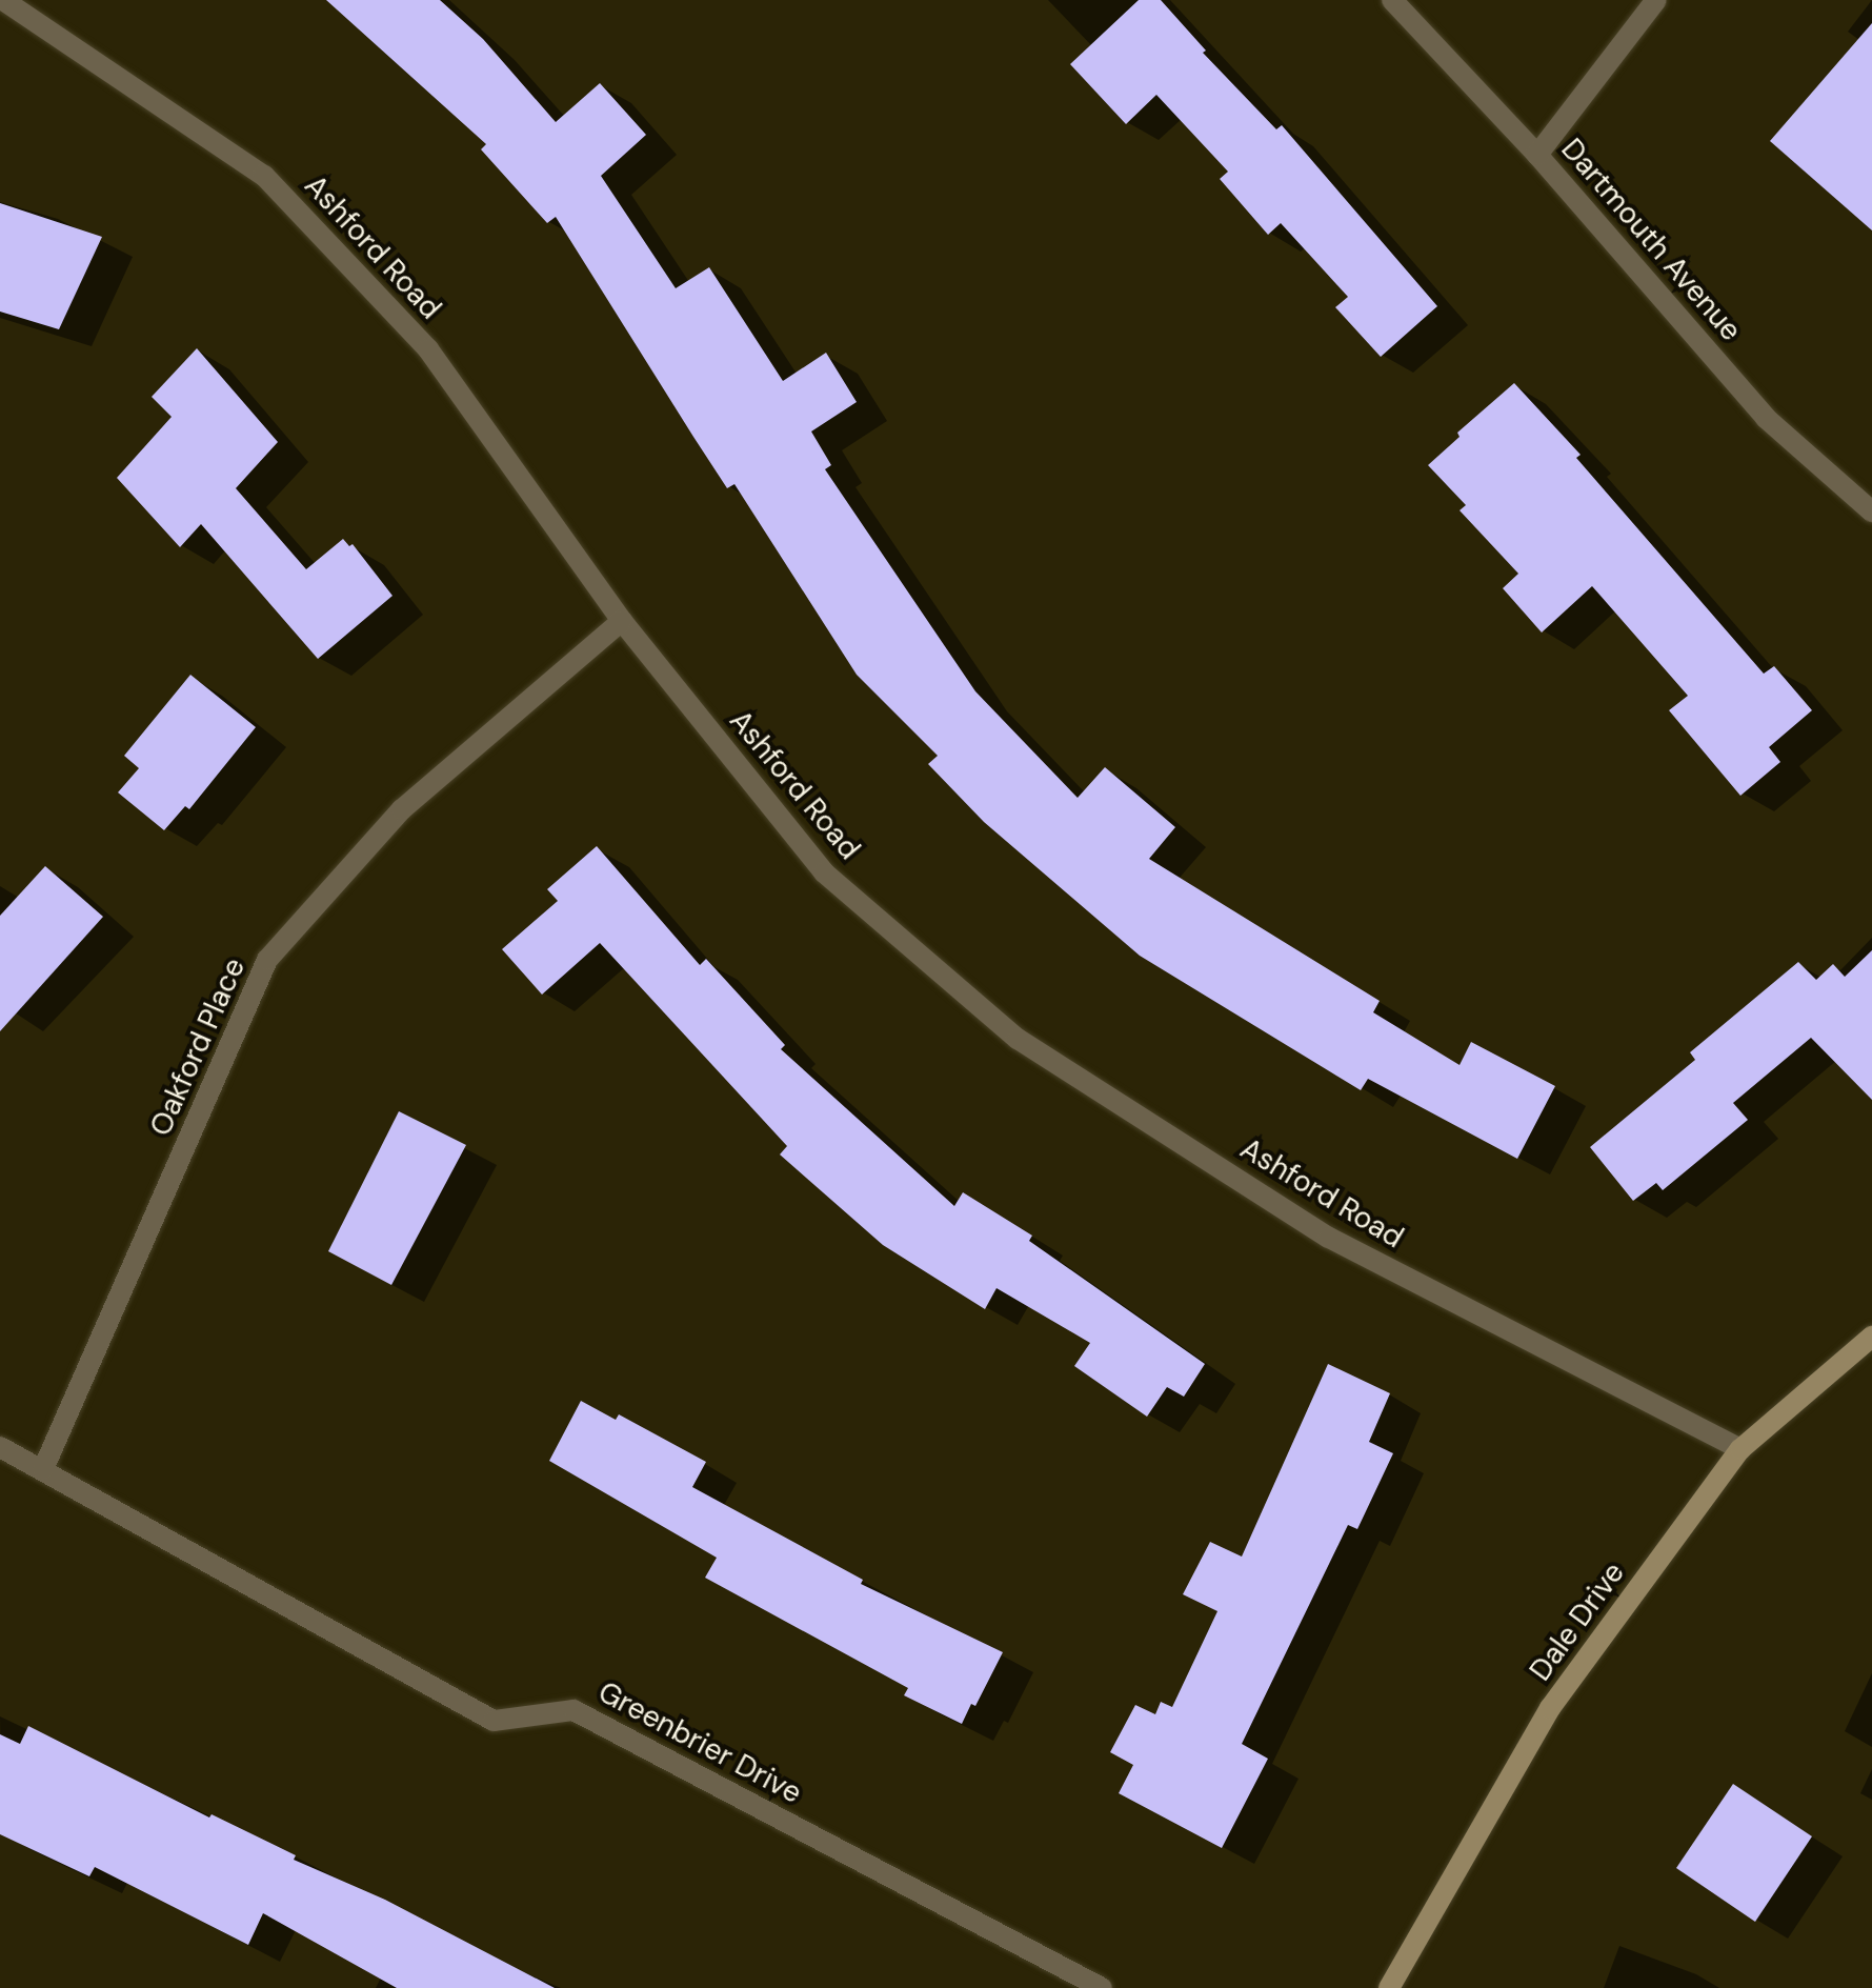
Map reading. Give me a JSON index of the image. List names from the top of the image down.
{
  "streets": {
    "street": [
      "Dartmouth Avenue",
      "Ashford Road",
      "Oakford Place",
      "Dale Drive",
      "Greenbrier Drive"
    ]
  },
  "crossings": [
    ["Ashford Road", "Oakford Place"],
    ["Ashford Road", "Dale Drive"],
    ["Oakford Place", "Greenbrier Drive"]
  ]
}
